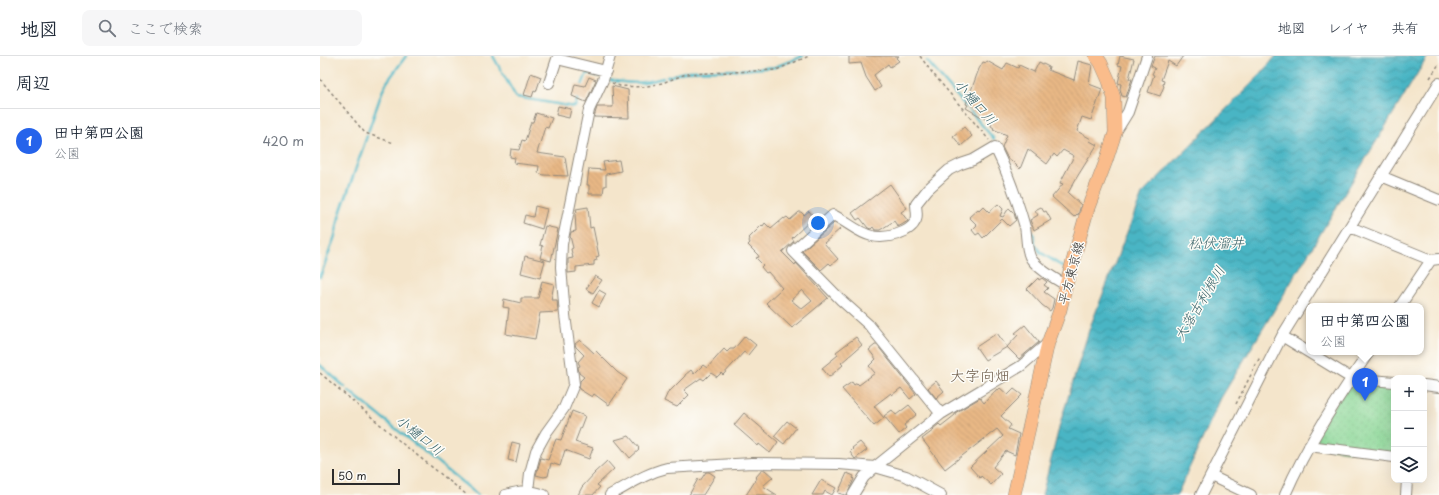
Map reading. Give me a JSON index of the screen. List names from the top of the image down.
{
  "streets": {
    "main road": ["平方東京線"]
  },
  "districts": ["大字向畑"],
  "water": ["小樋口川", "松伏溜井", "大落古利根川"],
  "scale_bar": "50 m",
  "page": {
    "header": "地図",
    "search": "ここで検索",
    "nav": ["地図", "レイヤ", "共有"],
    "heading": "周辺",
    "list": [
      {
        "mark": "1",
        "name": "田中第四公園",
        "note": "公園",
        "value": "420 m"
      }
    ],
    "popup": ["田中第四公園", "公園"],
    "pins": "1",
    "map_buttons": ["+", "−"],
    "scale": "50 m"
  }
}
